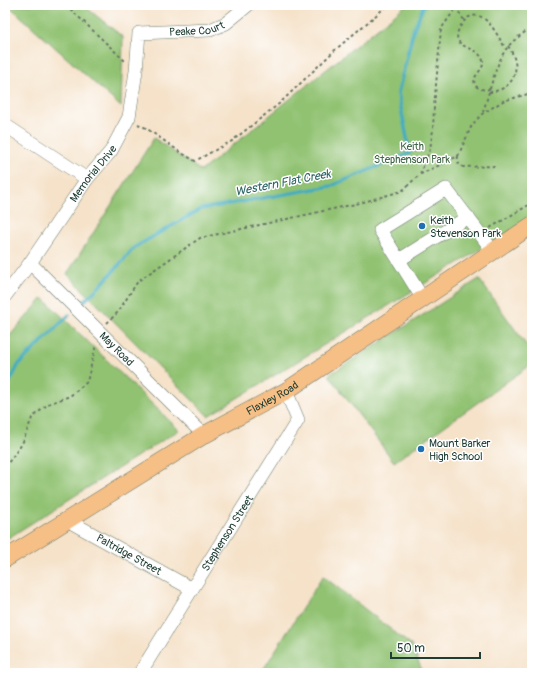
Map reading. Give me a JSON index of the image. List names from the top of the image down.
{
  "streets": {
    "main road": ["Flaxley Road"],
    "street": [
      "Peake Court",
      "Memorial Drive",
      "May Road",
      "Stephenson Street",
      "Paltridge Street"
    ]
  },
  "crossings": [
    ["Peake Court", "Memorial Drive"],
    ["Memorial Drive", "May Road"],
    ["May Road", "Flaxley Road"],
    ["Flaxley Road", "Stephenson Street"],
    ["Flaxley Road", "Paltridge Street"],
    ["Stephenson Street", "Paltridge Street"]
  ],
  "water": ["Western Flat Creek"],
  "parks": ["Keith Stephenson Park"],
  "places": ["Keith Stevenson Park", "Mount Barker High School"],
  "scale_bar": "50 m"
}
